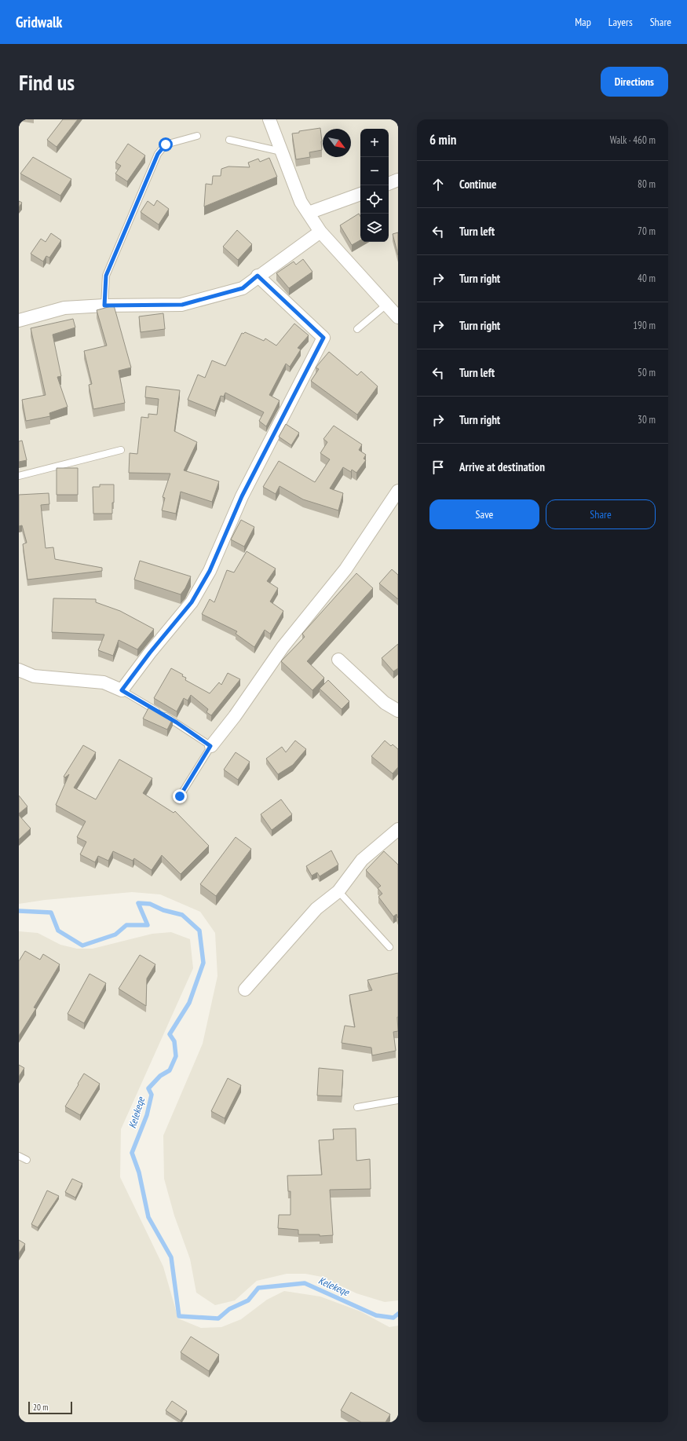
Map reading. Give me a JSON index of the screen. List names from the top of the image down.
{
  "water": ["Kelekeqe"],
  "scale_bar": "20 m",
  "north": "bottom right",
  "page": {
    "header": "Gridwalk",
    "nav": ["Map", "Layers", "Share"],
    "buttons": [
      "Directions",
      ["Save", "Share"]
    ],
    "title": "Find us",
    "heading": ["6 min", "Walk · 460 m"],
    "map_buttons": ["+", "−"],
    "list": [
      ["Continue", "80 m"],
      ["Turn left", "70 m"],
      ["Turn right", "40 m"],
      ["Turn right", "190 m"],
      ["Turn left", "50 m"],
      ["Turn right", "30 m"],
      "Arrive at destination"
    ],
    "scale": "20 m"
  }
}
